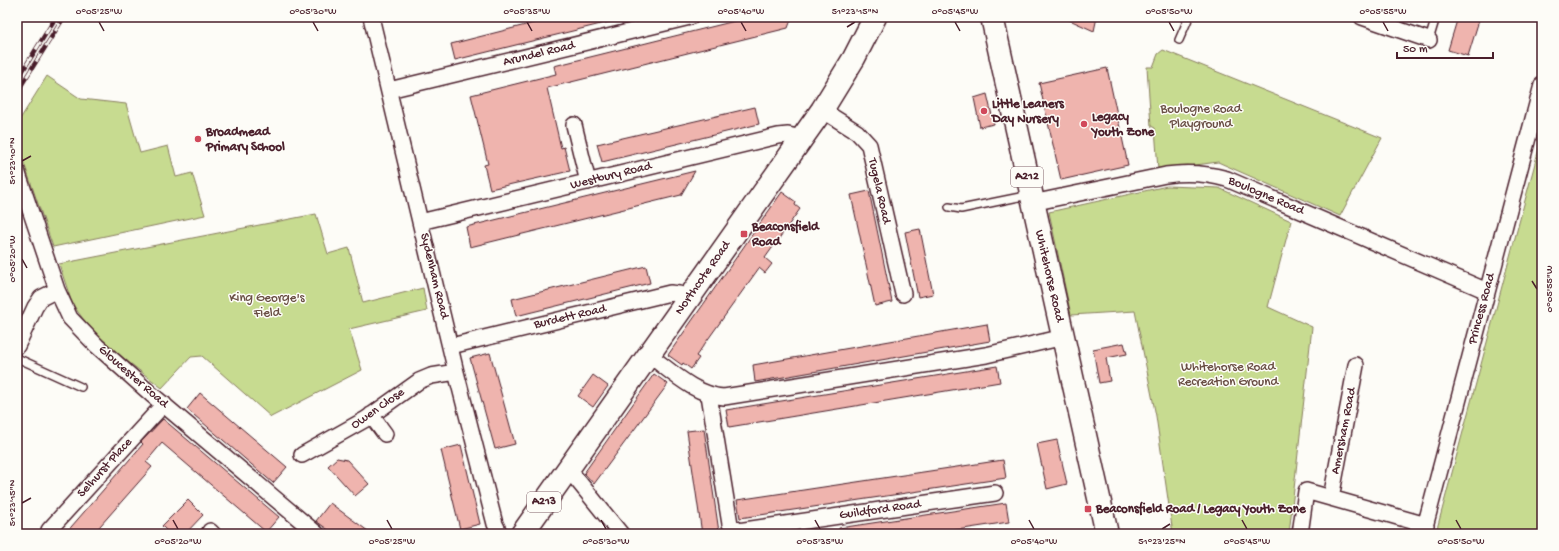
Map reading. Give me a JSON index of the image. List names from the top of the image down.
{
  "streets": {
    "main road": [
      "A212",
      "Whitehorse Road",
      "Northcote Road",
      "A213"
    ],
    "street": [
      "Arundel Road",
      "Westbury Road",
      "Tugela Road",
      "Boulogne Road",
      "Sydenham Road",
      "Princess Road",
      "Burdett Road",
      "Gloucester Road",
      "Owen Close",
      "Amersham Road",
      "Selhurst Place",
      "Guildford Road"
    ]
  },
  "crossings": [
    ["Arundel Road", "Sydenham Road"],
    ["Westbury Road", "Sydenham Road"],
    ["Westbury Road", "Northcote Road"],
    ["Tugela Road", "Northcote Road"],
    ["Boulogne Road", "Whitehorse Road"],
    ["Boulogne Road", "Princess Road"],
    ["Sydenham Road", "Burdett Road"],
    ["Sydenham Road", "Owen Close"],
    ["Northcote Road", "Burdett Road"],
    ["Gloucester Road", "Selhurst Place"]
  ],
  "parks": ["Boulogne Road Playground", "King George's Field", "Whitehorse Road Recreation Ground"],
  "places": {
    "other": ["Little Leaners Day Nursery", "Legacy Youth Zone", "Broadmead Primary School"],
    "transit": ["Beaconsfield Road", "Beaconsfield Road / Legacy Youth Zone"]
  },
  "scale_bar": "50 m",
  "coordinates": [
    "0°05'25\"W",
    "0°05'30\"W",
    "0°05'35\"W",
    "0°05'40\"W",
    "51°23'15\"N",
    "0°05'45\"W",
    "0°05'50\"W",
    "0°05'55\"W",
    "51°23'10\"N",
    "0°05'20\"W",
    "51°23'25\"N"
  ]
}
